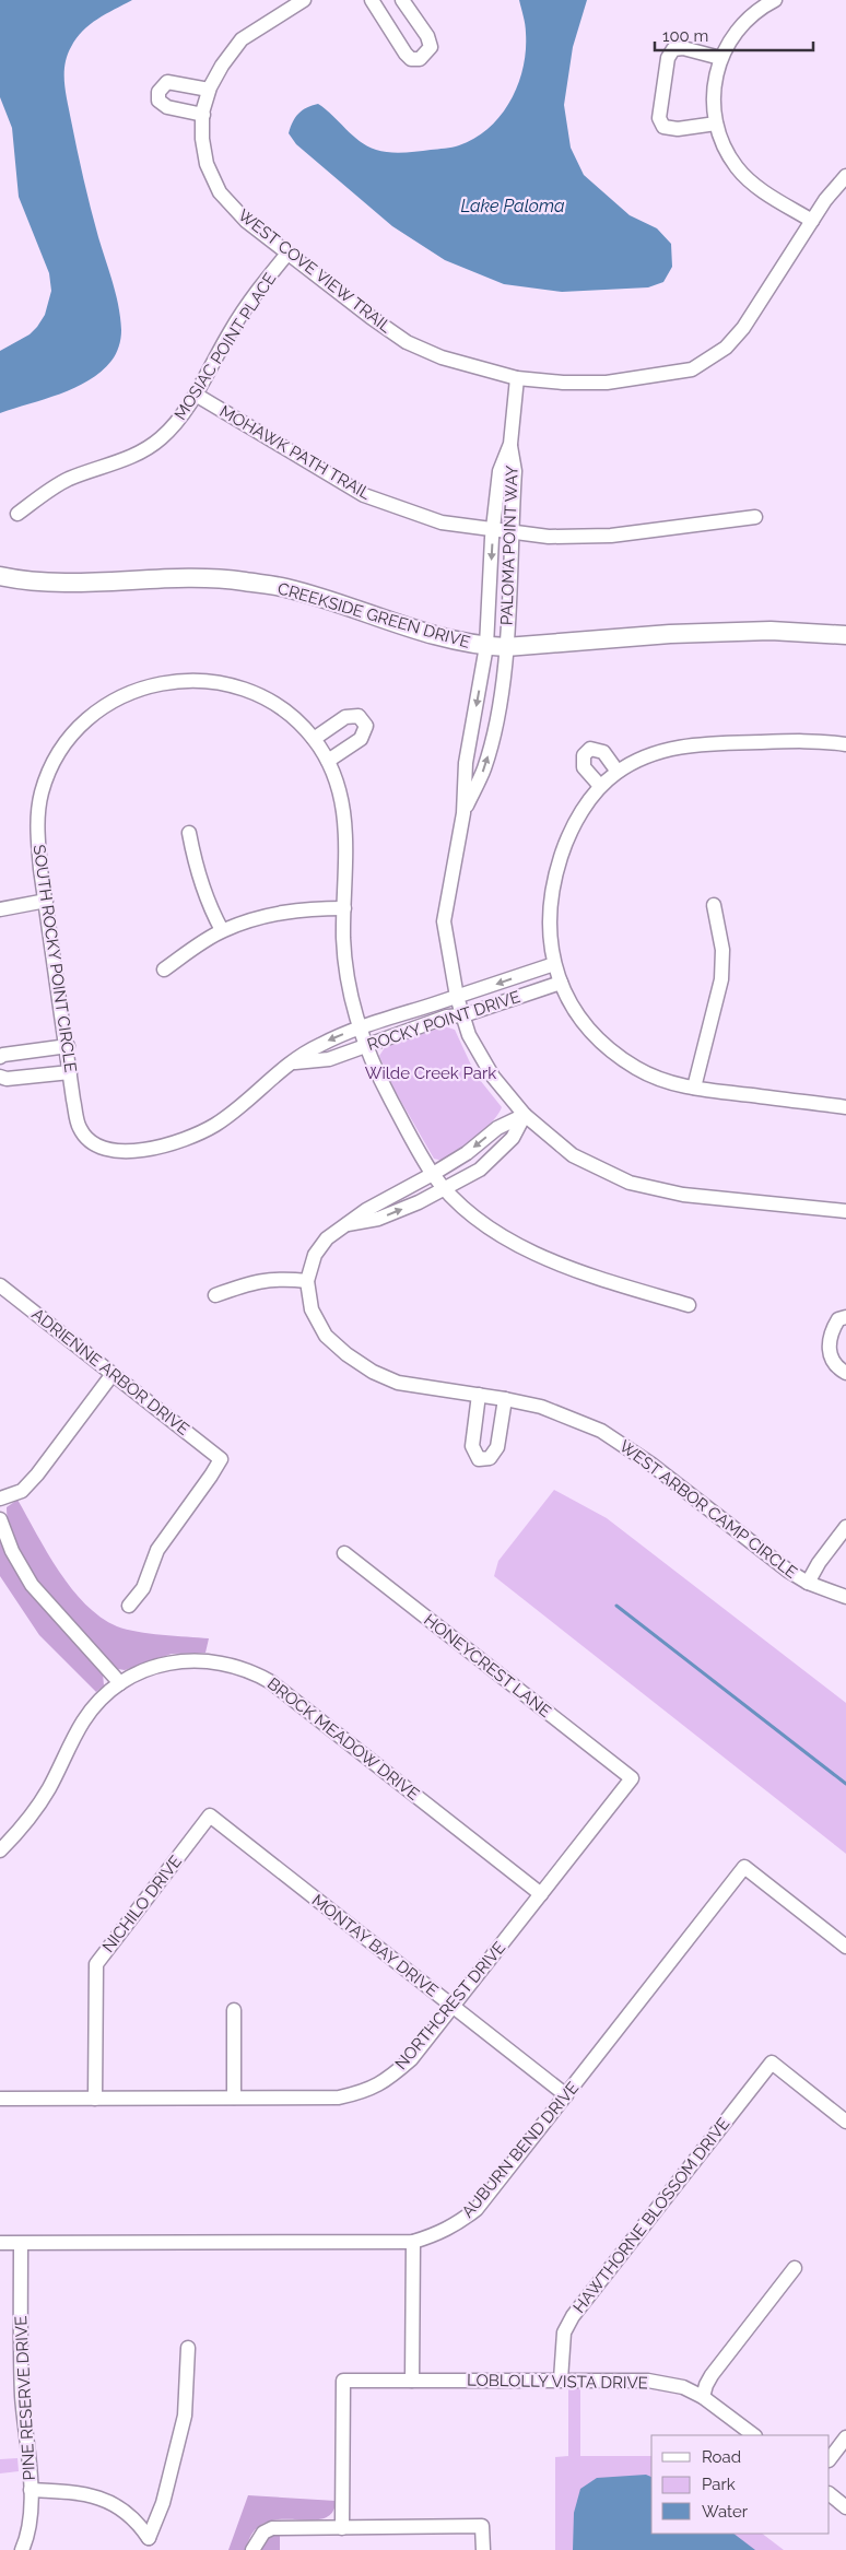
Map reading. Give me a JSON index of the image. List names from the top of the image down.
{
  "streets": {
    "main road": ["CREEKSIDE GREEN DRIVE"],
    "street": [
      "WEST COVE VIEW TRAIL",
      "MOSIAC POINT PLACE",
      "MOHAWK PATH TRAIL",
      "PALOMA POINT WAY",
      "SOUTH ROCKY POINT CIRCLE",
      "ROCKY POINT DRIVE",
      "ADRIENNE ARBOR DRIVE",
      "WEST ARBOR CAMP CIRCLE",
      "HONEYCREST LANE",
      "BROCK MEADOW DRIVE",
      "NICHILO DRIVE",
      "MONTAY BAY DRIVE",
      "NORTHCREST DRIVE",
      "AUBURN BEND DRIVE",
      "HAWTHORNE BLOSSOM DRIVE",
      "LOBLOLLY VISTA DRIVE",
      "PINE RESERVE DRIVE"
    ]
  },
  "crossings": [
    ["WEST COVE VIEW TRAIL", "MOSIAC POINT PLACE"],
    ["WEST COVE VIEW TRAIL", "PALOMA POINT WAY"],
    ["MOSIAC POINT PLACE", "MOHAWK PATH TRAIL"],
    ["MOHAWK PATH TRAIL", "PALOMA POINT WAY"],
    ["PALOMA POINT WAY", "CREEKSIDE GREEN DRIVE"],
    ["SOUTH ROCKY POINT CIRCLE", "ROCKY POINT DRIVE"],
    ["SOUTH ROCKY POINT CIRCLE", "WEST ARBOR CAMP CIRCLE"],
    ["HONEYCREST LANE", "NORTHCREST DRIVE"],
    ["BROCK MEADOW DRIVE", "NORTHCREST DRIVE"],
    ["NICHILO DRIVE", "MONTAY BAY DRIVE"],
    ["NICHILO DRIVE", "NORTHCREST DRIVE"],
    ["MONTAY BAY DRIVE", "NORTHCREST DRIVE"],
    ["MONTAY BAY DRIVE", "AUBURN BEND DRIVE"],
    ["AUBURN BEND DRIVE", "PINE RESERVE DRIVE"],
    ["HAWTHORNE BLOSSOM DRIVE", "LOBLOLLY VISTA DRIVE"]
  ],
  "water": ["Lake Paloma"],
  "parks": ["Wilde Creek Park"],
  "legend": ["Road", "Park", "Water"],
  "scale_bar": "100 m"
}
